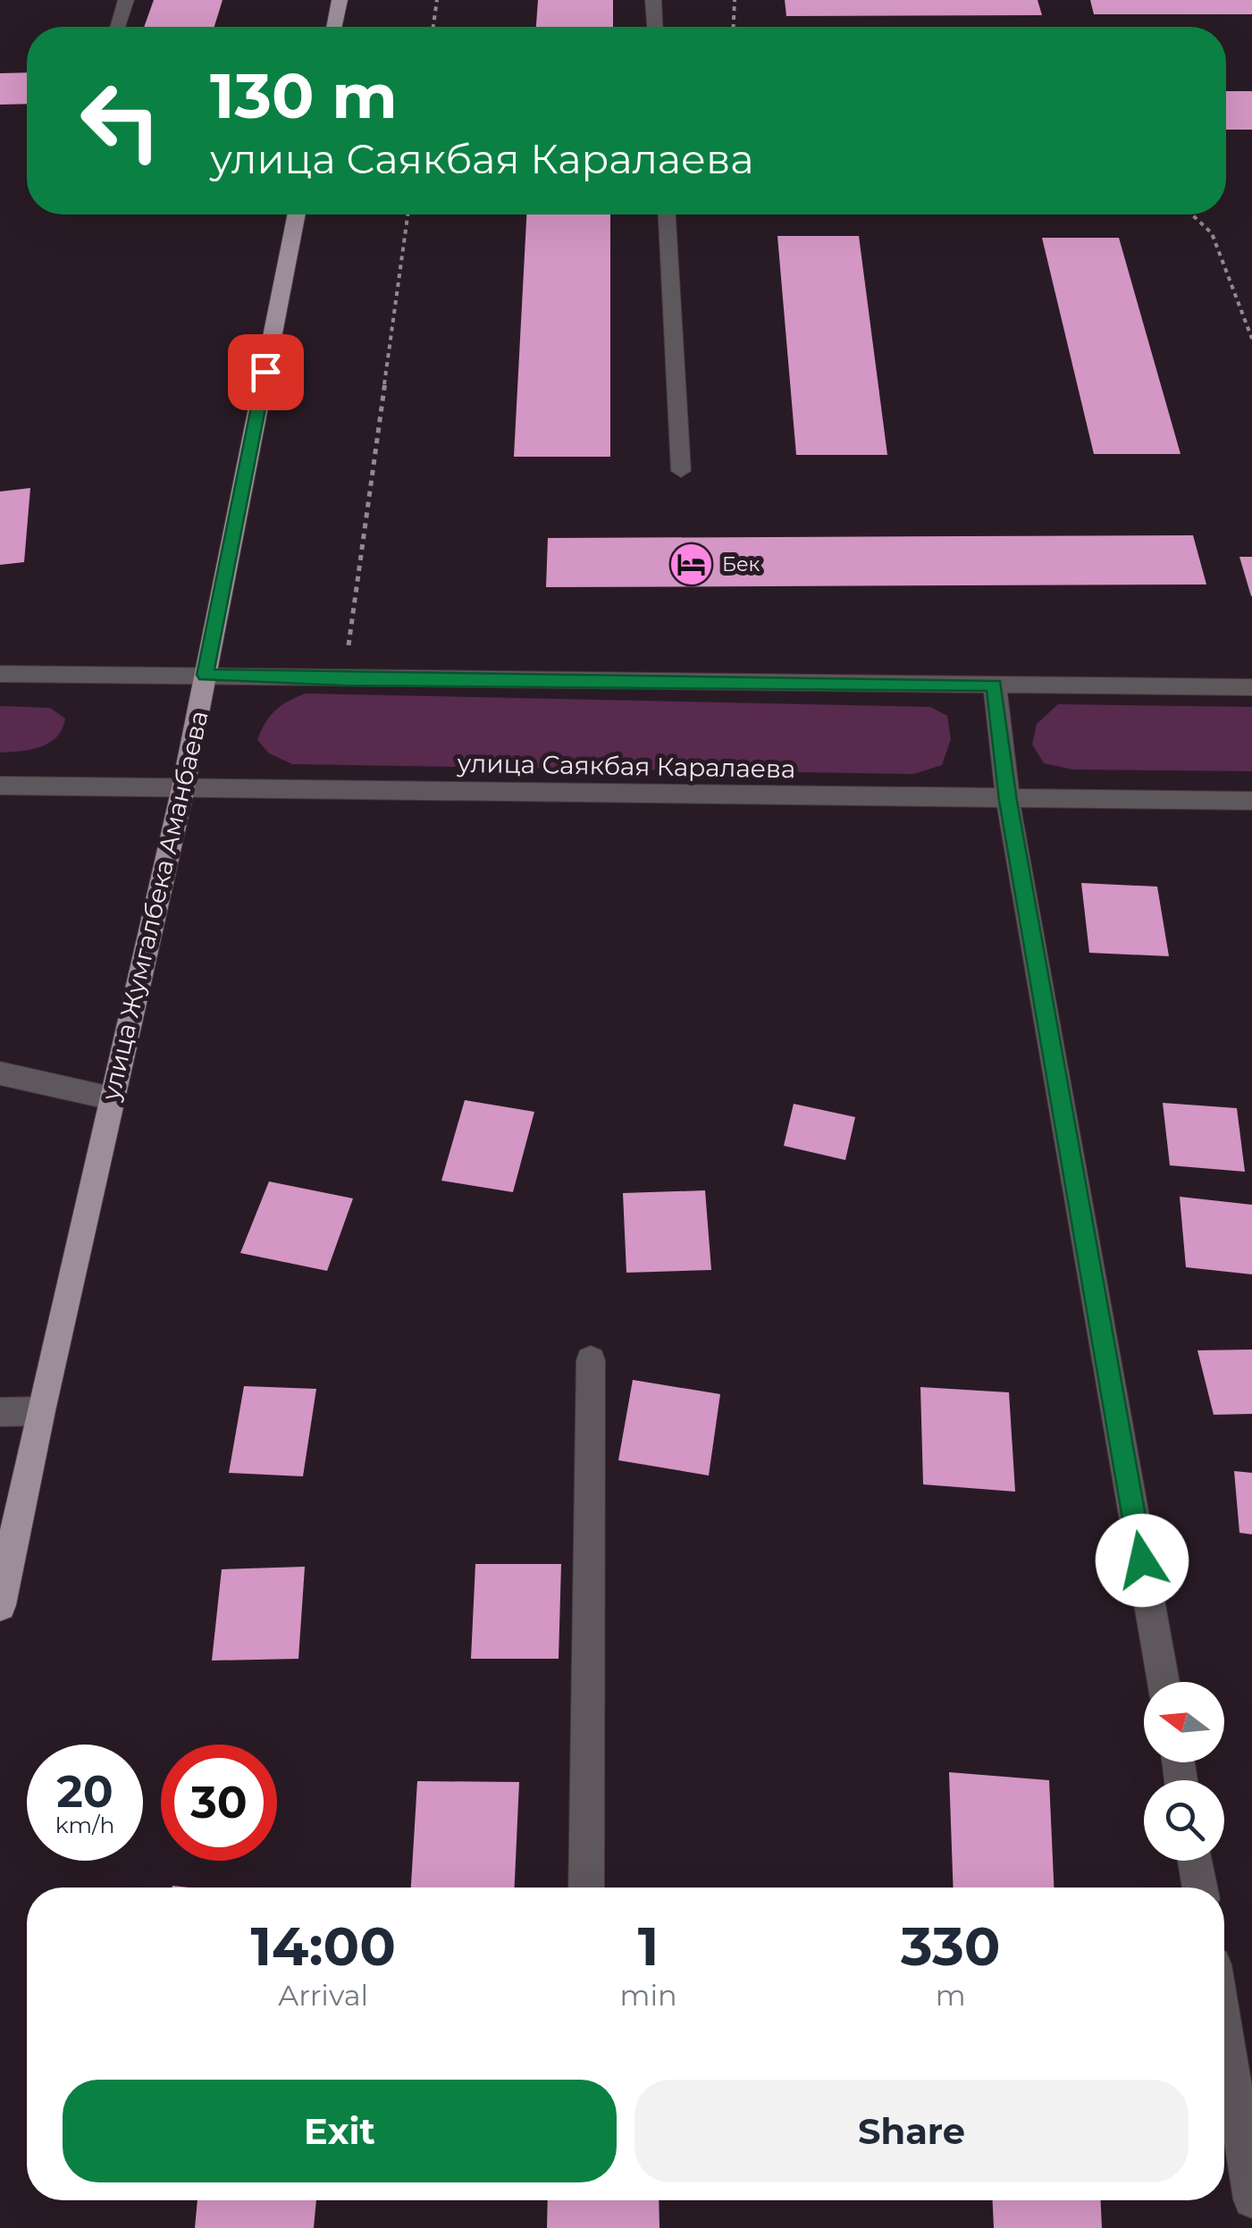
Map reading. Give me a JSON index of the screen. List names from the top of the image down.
{
  "streets": {
    "main road": ["улица Жумгалбека Аманбаева"],
    "street": ["улица Саякбая Каралаева"]
  },
  "crossings": [
    ["улица Саякбая Каралаева", "улица Жумгалбека Аманбаева"]
  ],
  "places": {
    "hotel": ["Бек"]
  },
  "north": "left",
  "page": {
    "turn": ["130 m", "улица Саякбая Каралаева"],
    "speed": "20 km/h",
    "limit": "30",
    "eta": [
      "14:00",
      "Arrival",
      "1",
      "min",
      "330",
      "m"
    ],
    "buttons": ["Exit", "Share"]
  }
}
